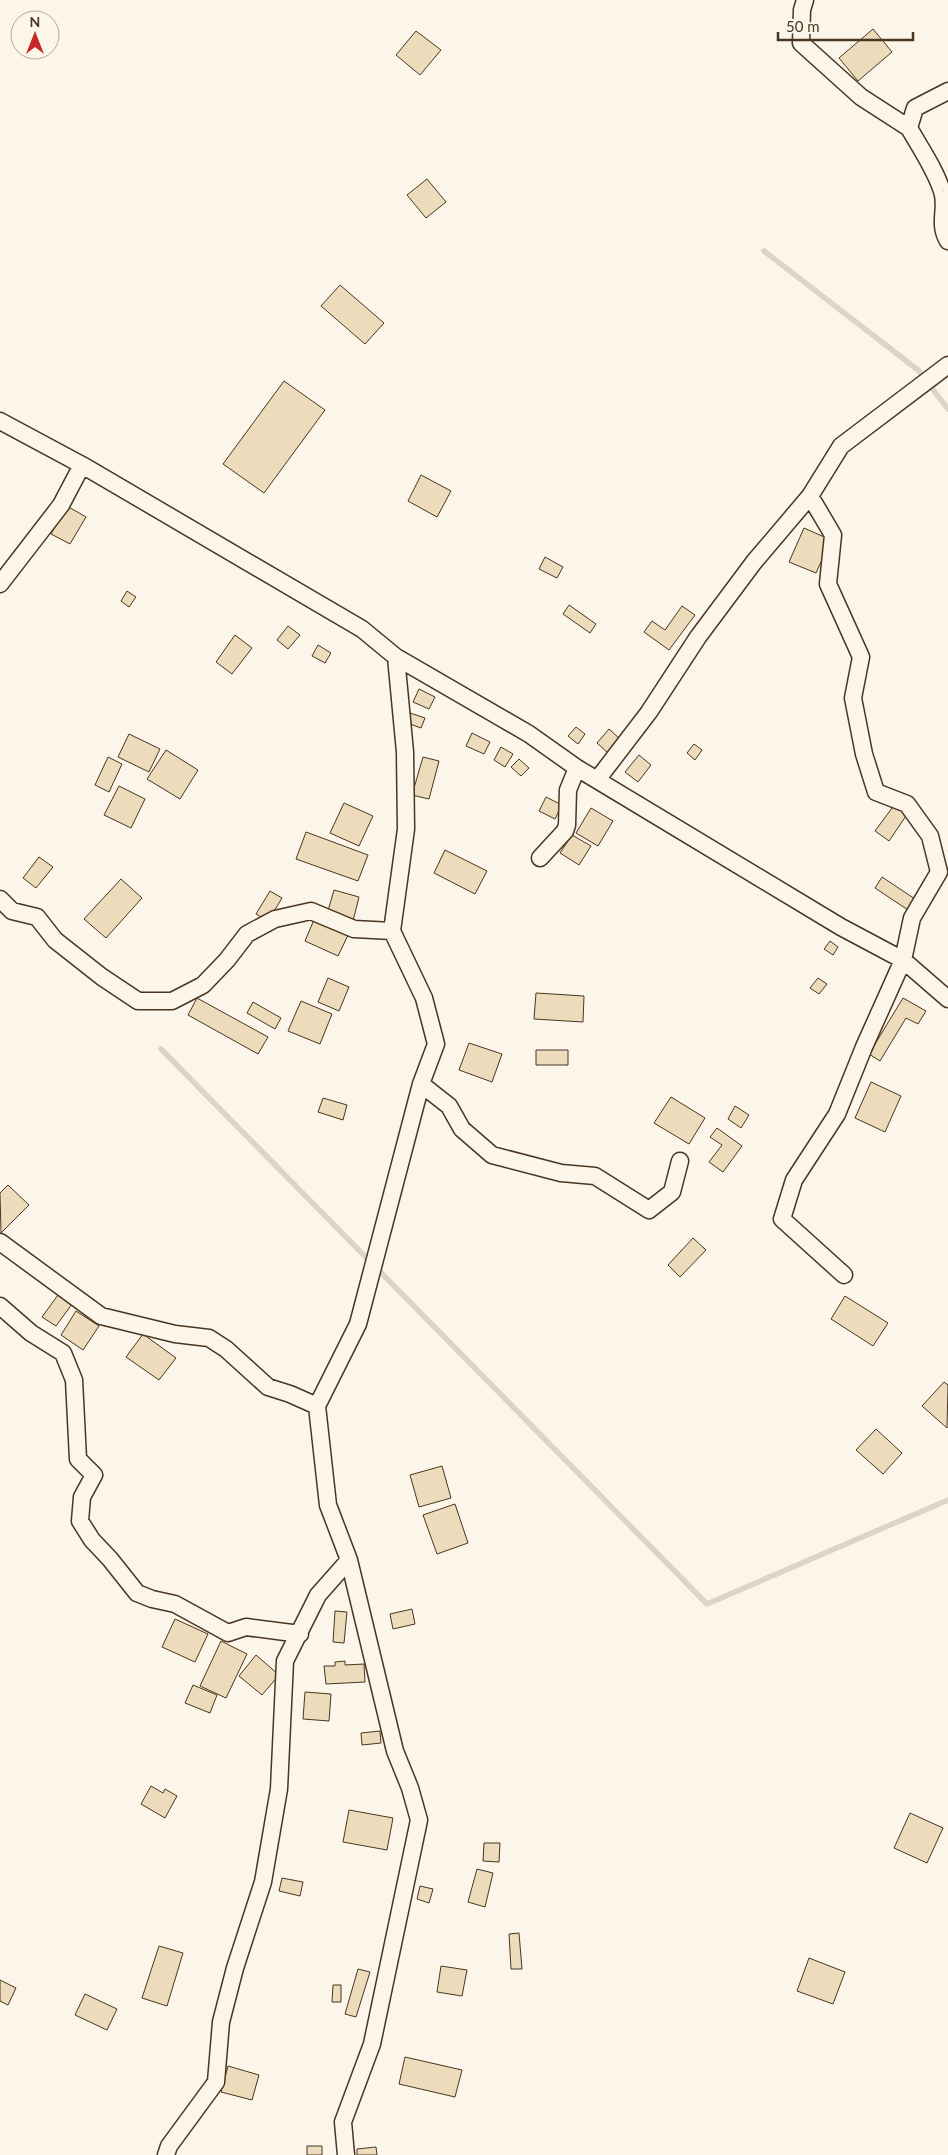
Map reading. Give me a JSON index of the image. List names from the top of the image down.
{
  "scale_bar": "50 m",
  "north": "top"
}
